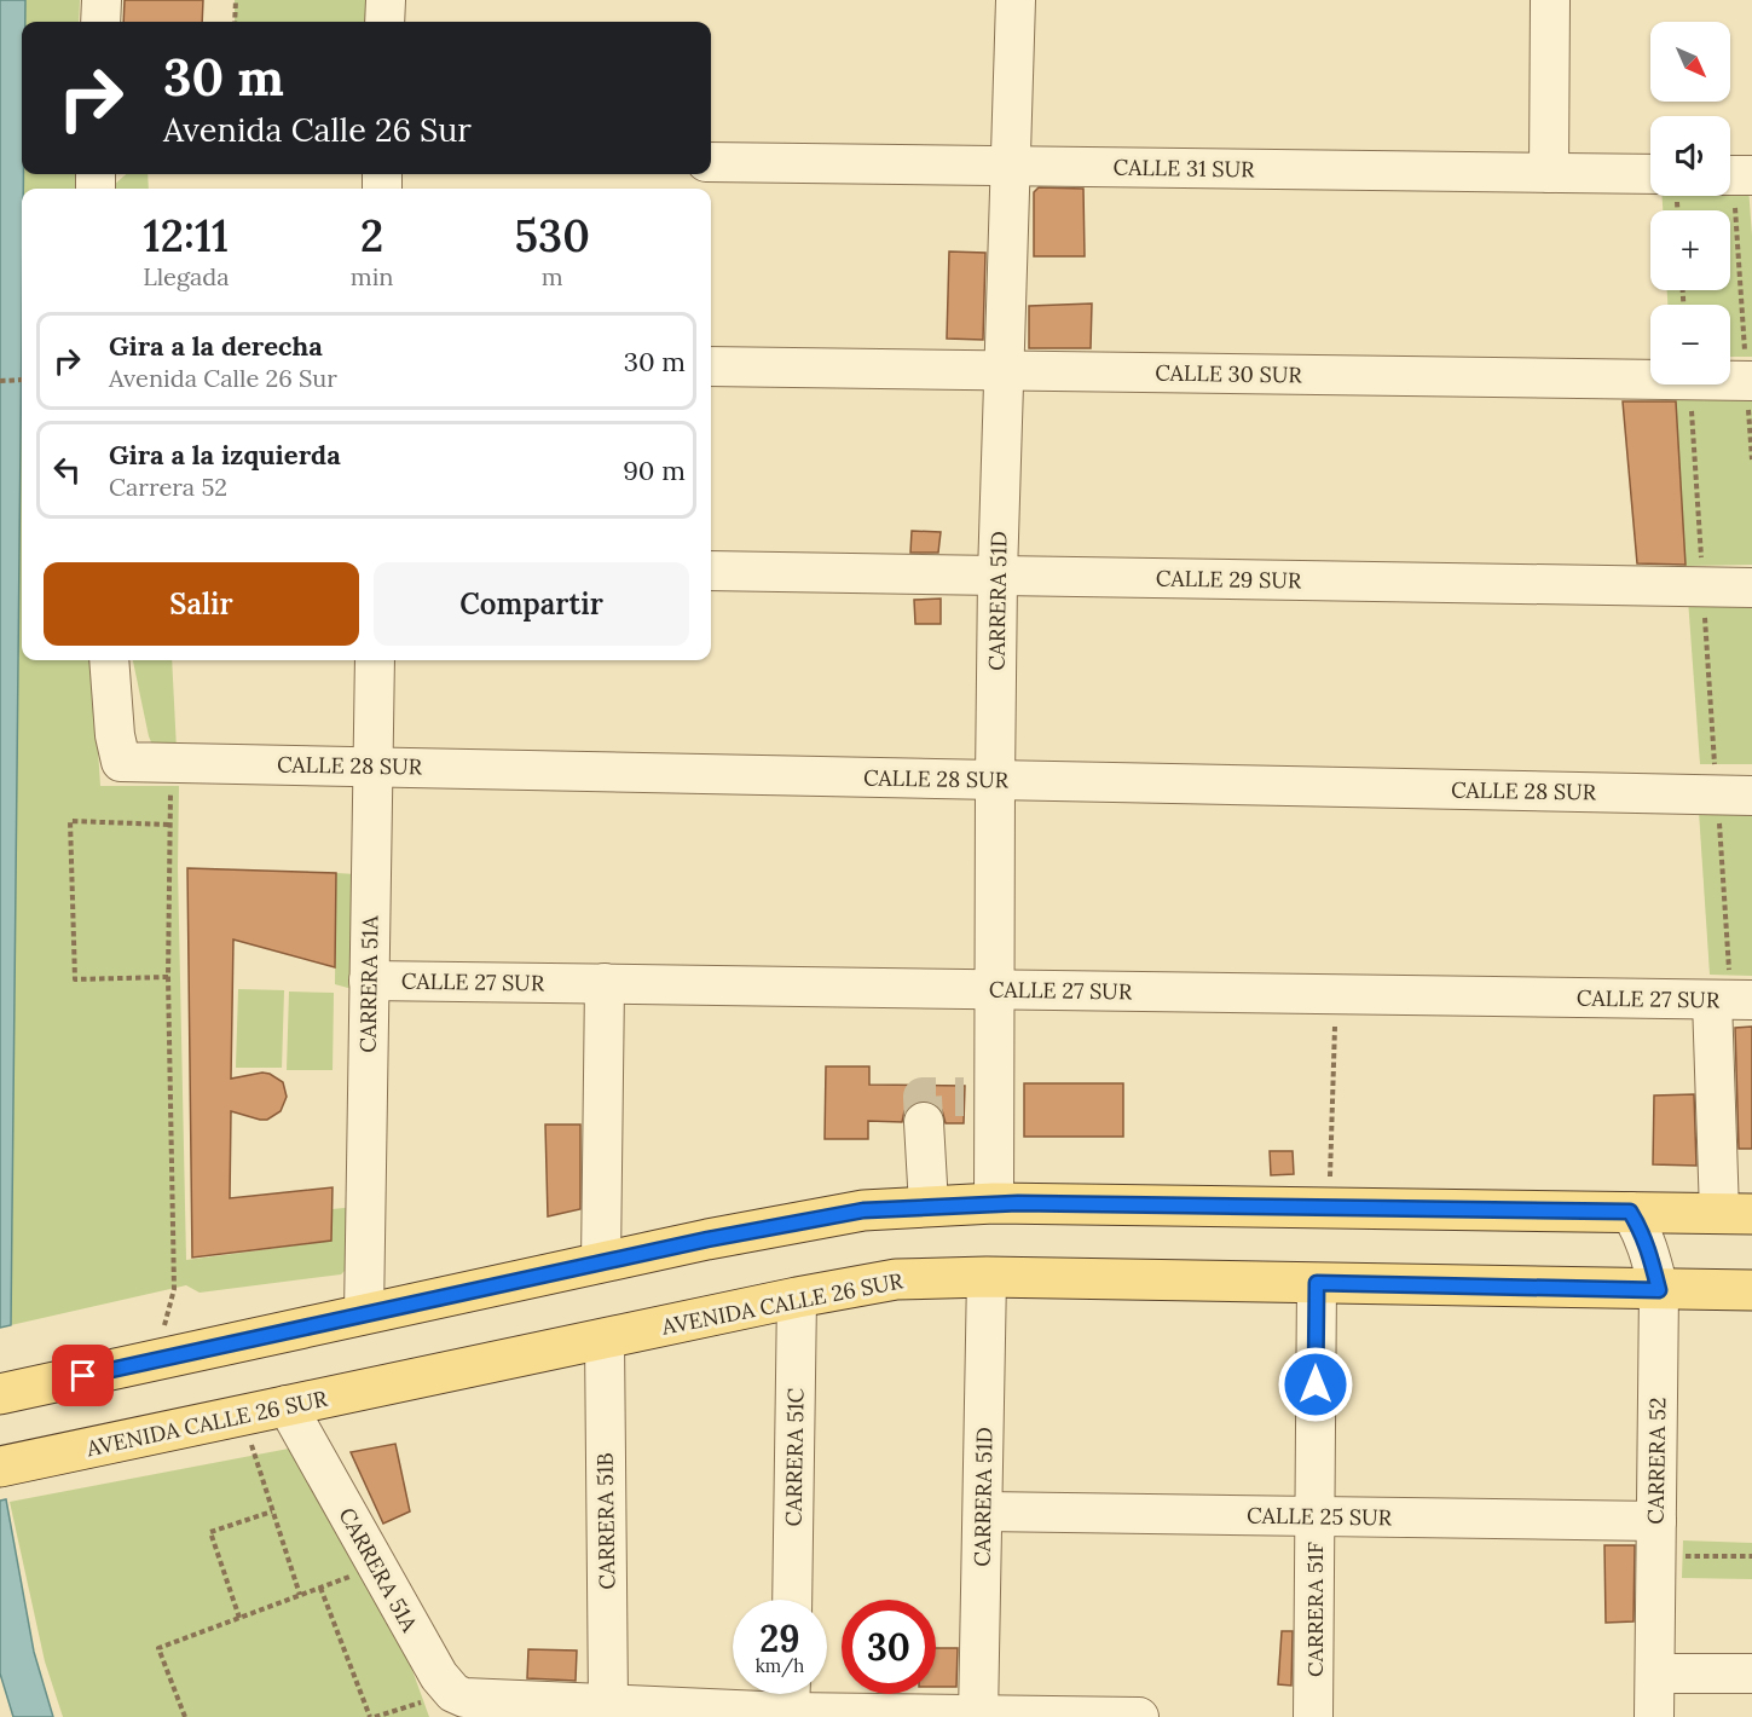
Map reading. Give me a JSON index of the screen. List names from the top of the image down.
{
  "streets": {
    "main road": ["AVENIDA CALLE 26 SUR"],
    "street": [
      "CALLE 31 SUR",
      "CALLE 30 SUR",
      "CALLE 29 SUR",
      "CARRERA 51D",
      "CALLE 28 SUR",
      "CALLE 27 SUR",
      "CARRERA 51A",
      "CARRERA 51C",
      "CARRERA 52",
      "CALLE 25 SUR",
      "CARRERA 51B",
      "CARRERA 51F"
    ]
  },
  "crossings": [
    ["CALLE 31 SUR", "CARRERA 51D"],
    ["CALLE 30 SUR", "CARRERA 51D"],
    ["CALLE 29 SUR", "CARRERA 51D"],
    ["CARRERA 51D", "CALLE 28 SUR"],
    ["CARRERA 51D", "CALLE 27 SUR"],
    ["CARRERA 51D", "AVENIDA CALLE 26 SUR"],
    ["CARRERA 51D", "CALLE 25 SUR"],
    ["CALLE 28 SUR", "CARRERA 51A"],
    ["CALLE 27 SUR", "CARRERA 51A"],
    ["CARRERA 51A", "AVENIDA CALLE 26 SUR"],
    ["AVENIDA CALLE 26 SUR", "CARRERA 51C"],
    ["AVENIDA CALLE 26 SUR", "CARRERA 52"],
    ["AVENIDA CALLE 26 SUR", "CARRERA 51B"],
    ["AVENIDA CALLE 26 SUR", "CARRERA 51F"],
    ["CARRERA 52", "CALLE 25 SUR"],
    ["CALLE 25 SUR", "CARRERA 51F"]
  ],
  "north": "bottom right",
  "page": {
    "map_buttons": ["+", "−"],
    "turn": ["30 m", "Avenida Calle 26 Sur"],
    "eta": [
      "12:11",
      "Llegada",
      "2",
      "min",
      "530",
      "m"
    ],
    "list": [
      {
        "name": "Gira a la derecha",
        "note": "Avenida Calle 26 Sur",
        "value": "30 m"
      },
      {
        "name": "Gira a la izquierda",
        "note": "Carrera 52",
        "value": "90 m"
      }
    ],
    "buttons": ["Salir", "Compartir"],
    "speed": "29 km/h",
    "limit": "30"
  }
}
